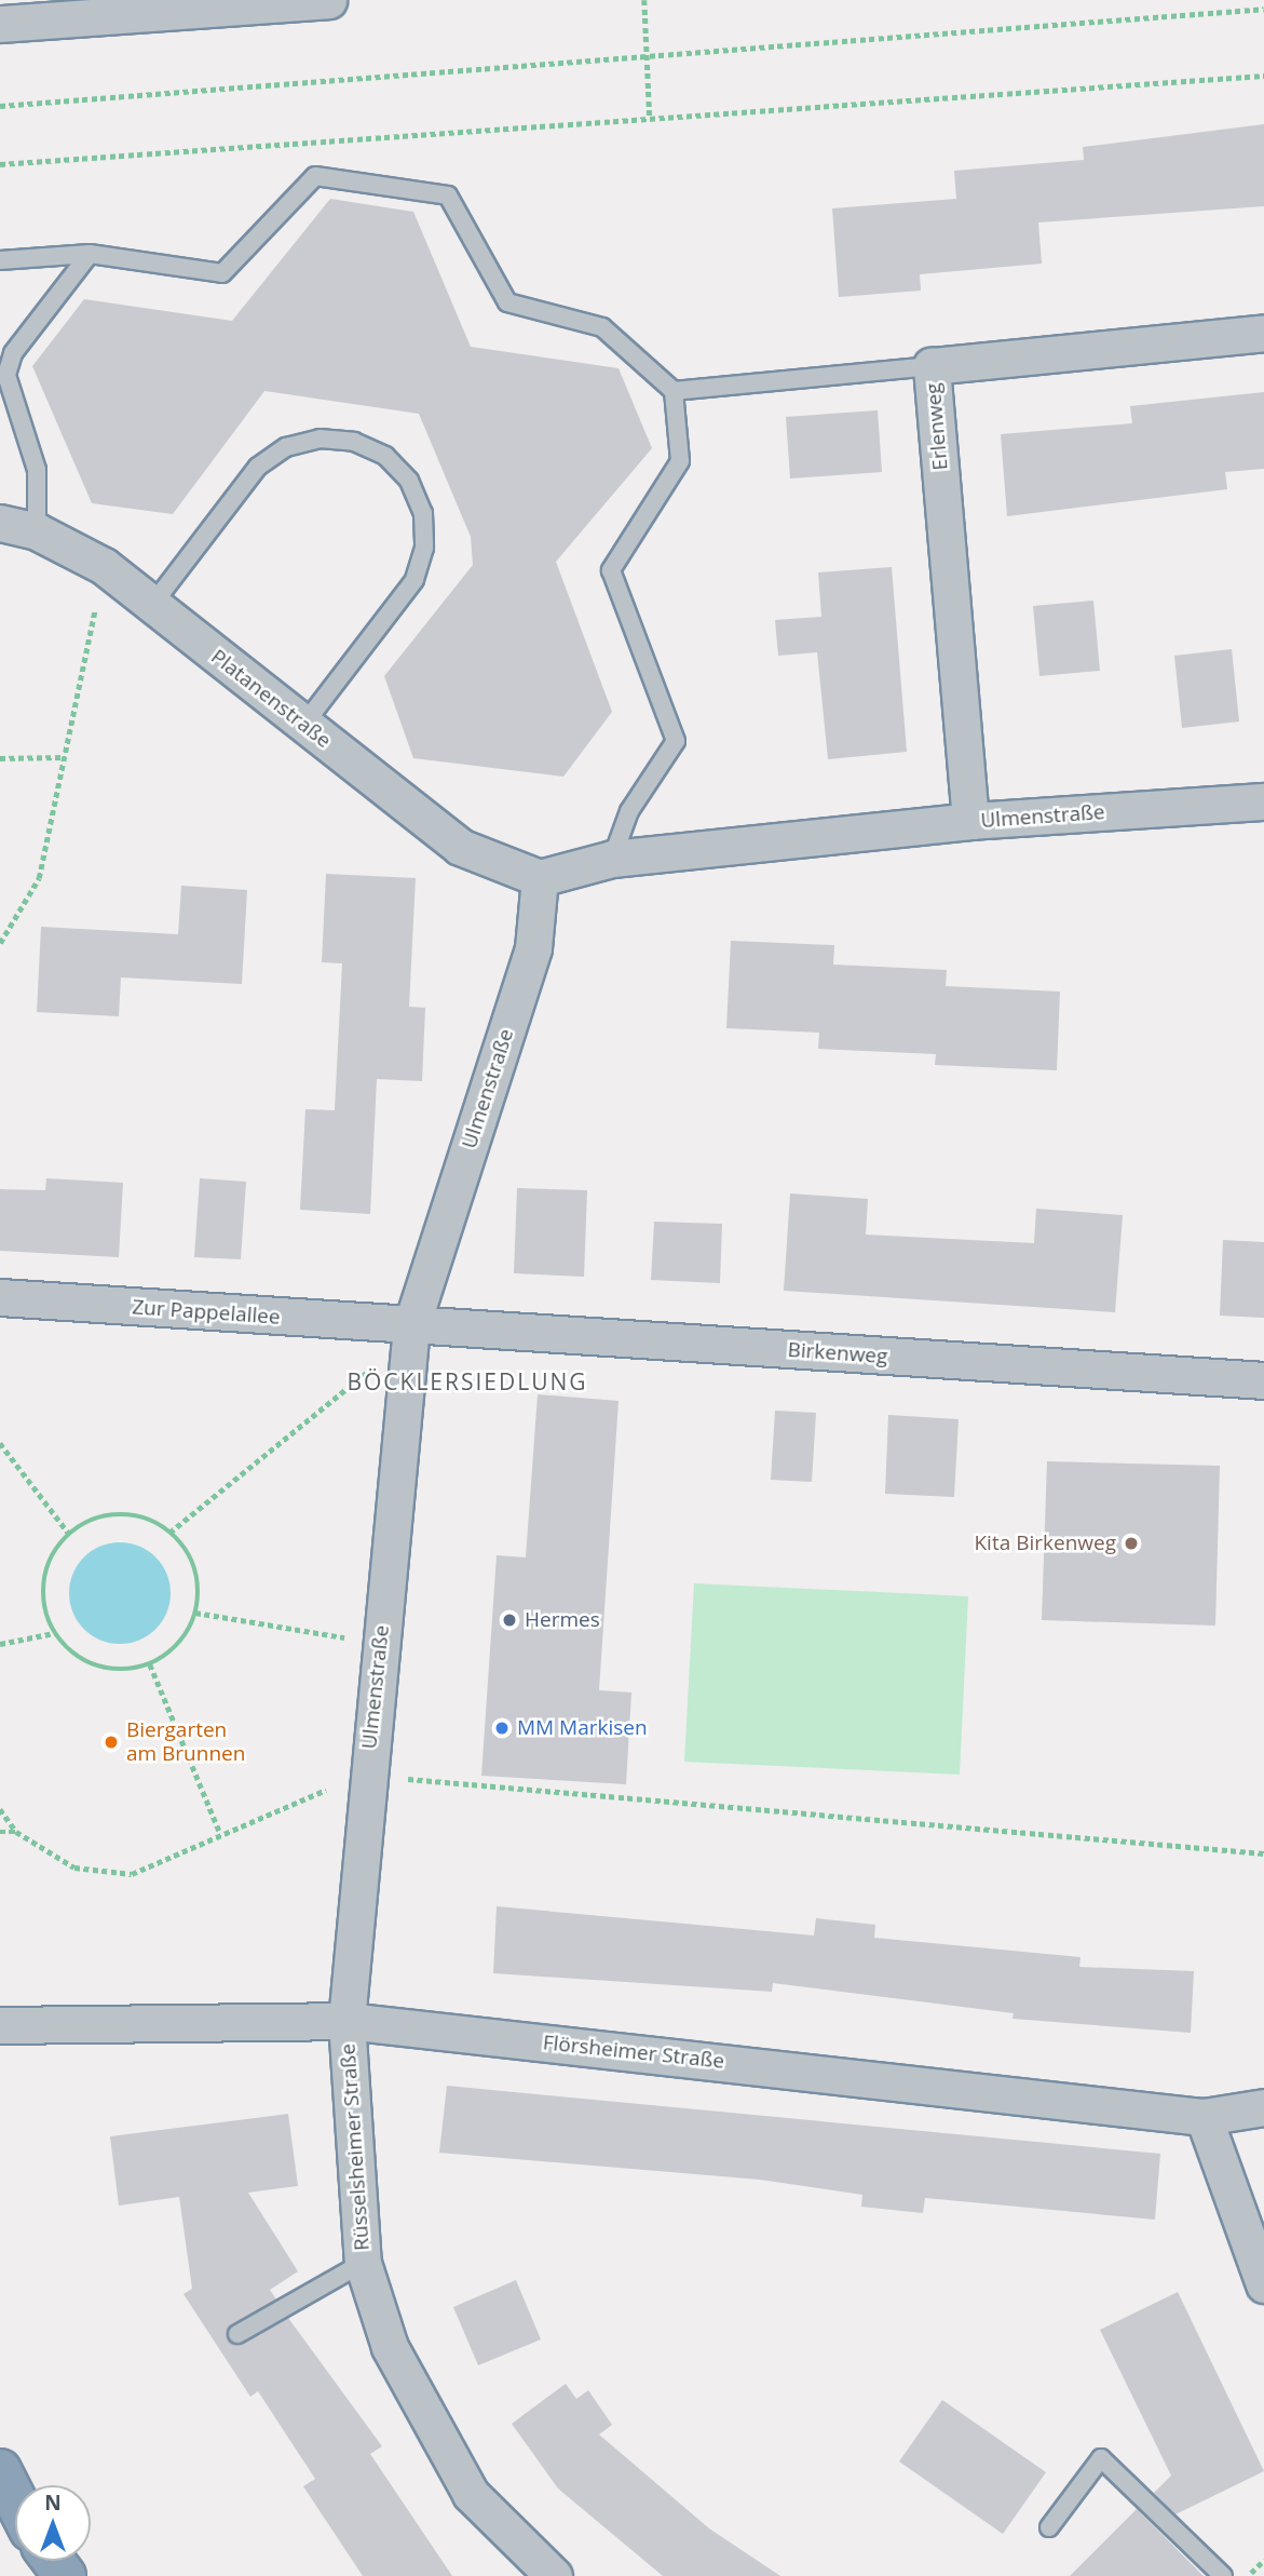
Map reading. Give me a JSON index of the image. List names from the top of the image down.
{
  "streets": {
    "street": [
      "Erlenweg",
      "Platanenstraße",
      "Ulmenstraße",
      "Zur Pappelallee",
      "Birkenweg",
      "Flörsheimer Straße",
      "Rüsselsheimer Straße"
    ]
  },
  "crossings": [
    ["Erlenweg", "Ulmenstraße"],
    ["Platanenstraße", "Ulmenstraße"],
    ["Ulmenstraße", "Zur Pappelallee"],
    ["Ulmenstraße", "Birkenweg"],
    ["Ulmenstraße", "Flörsheimer Straße"],
    ["Ulmenstraße", "Rüsselsheimer Straße"],
    ["Zur Pappelallee", "Birkenweg"],
    ["Flörsheimer Straße", "Rüsselsheimer Straße"]
  ],
  "districts": ["BÖCKLERSIEDLUNG"],
  "places": [
    "Kita Birkenweg",
    "Hermes",
    "MM Markisen",
    "Biergarten am Brunnen"
  ],
  "north": "top"
}
